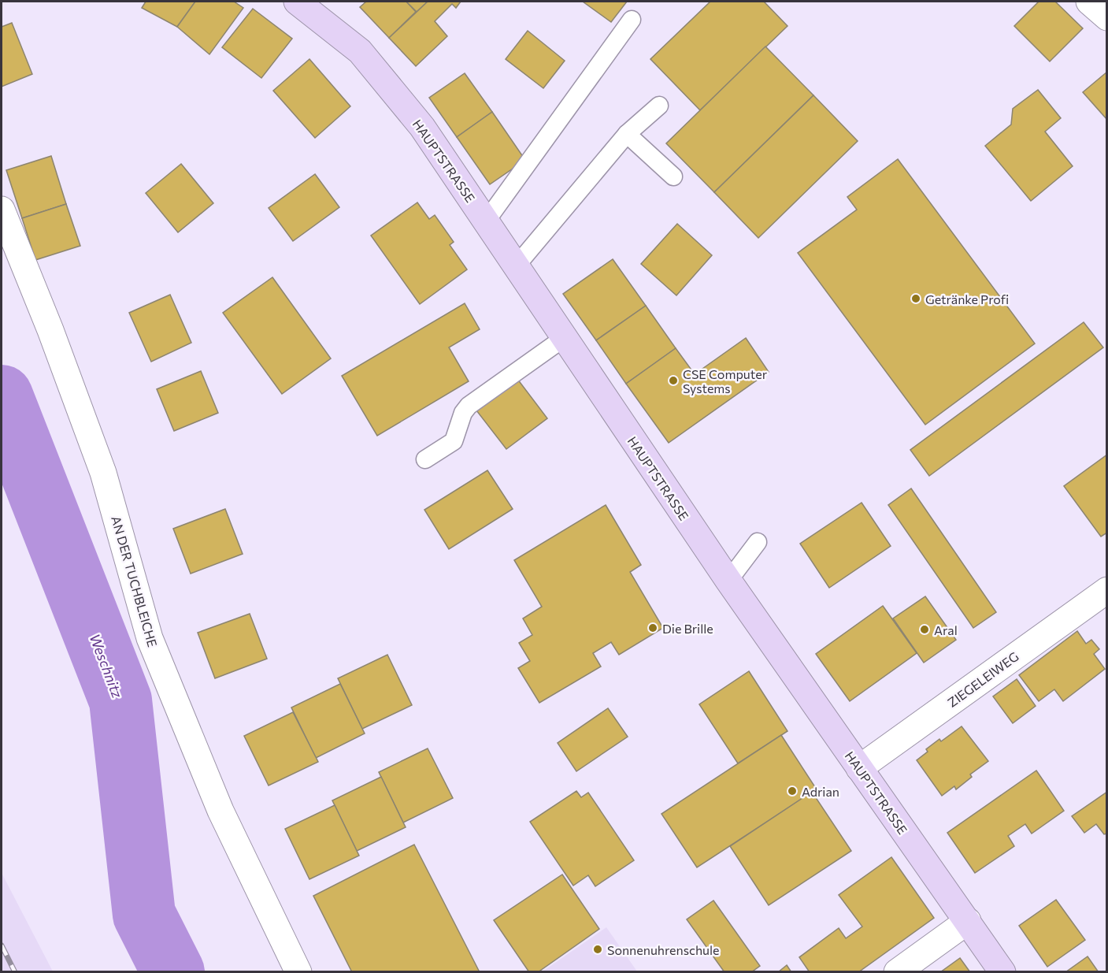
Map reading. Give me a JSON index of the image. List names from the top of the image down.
{
  "streets": {
    "main road": ["HAUPTSTRASSE"],
    "street": ["AN DER TUCHBLEICHE", "ZIEGELEIWEG"]
  },
  "crossings": [
    ["HAUPTSTRASSE", "ZIEGELEIWEG"]
  ],
  "water": ["Weschnitz"],
  "places": [
    "Getränke Profi",
    "CSE Computer Systems",
    "Die Brille",
    "Aral",
    "Adrian",
    "Sonnenuhrenschule"
  ]
}
